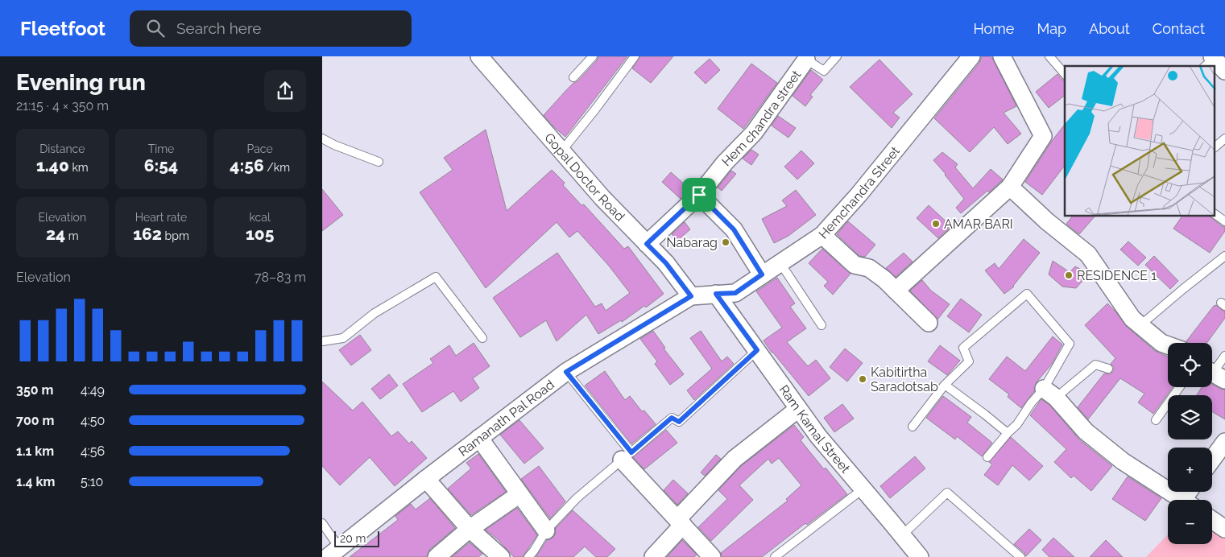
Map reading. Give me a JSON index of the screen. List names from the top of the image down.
{
  "streets": {
    "street": [
      "Hem chandra street",
      "Gopal Doctor Road",
      "Hemchandra Street",
      "Ramanath Pal Road",
      "Ram Kamal Street"
    ]
  },
  "crossings": [
    ["Hem chandra street", "Gopal Doctor Road"],
    ["Gopal Doctor Road", "Ramanath Pal Road"],
    ["Hemchandra Street", "Ramanath Pal Road"],
    ["Hemchandra Street", "Ram Kamal Street"],
    ["Ramanath Pal Road", "Ram Kamal Street"]
  ],
  "places": [
    "AMAR BARI",
    "Nabarag",
    "RESIDENCE 1",
    "Kabitirtha Saradotsab"
  ],
  "scale_bar": "20 m",
  "page": {
    "header": "Fleetfoot",
    "search": "Search here",
    "nav": [
      "Home",
      "Map",
      "About",
      "Contact"
    ],
    "heading": ["Evening run", "21:15 · 4 × 350 m"],
    "stats": [
      ["Distance", "1.40 km"],
      ["Time", "6:54"],
      ["Pace", "4:56 /km"],
      ["Elevation", "24 m"],
      ["Heart rate", "162 bpm"],
      ["kcal", "105"]
    ],
    "chart": ["Elevation", "78–83 m"],
    "map_buttons": ["+", "−"],
    "list": [
      {
        "name": "350 m",
        "note": "4:49"
      },
      {
        "name": "700 m",
        "note": "4:50"
      },
      {
        "name": "1.1 km",
        "note": "4:56"
      },
      {
        "name": "1.4 km",
        "note": "5:10"
      }
    ],
    "scale": "20 m"
  }
}
